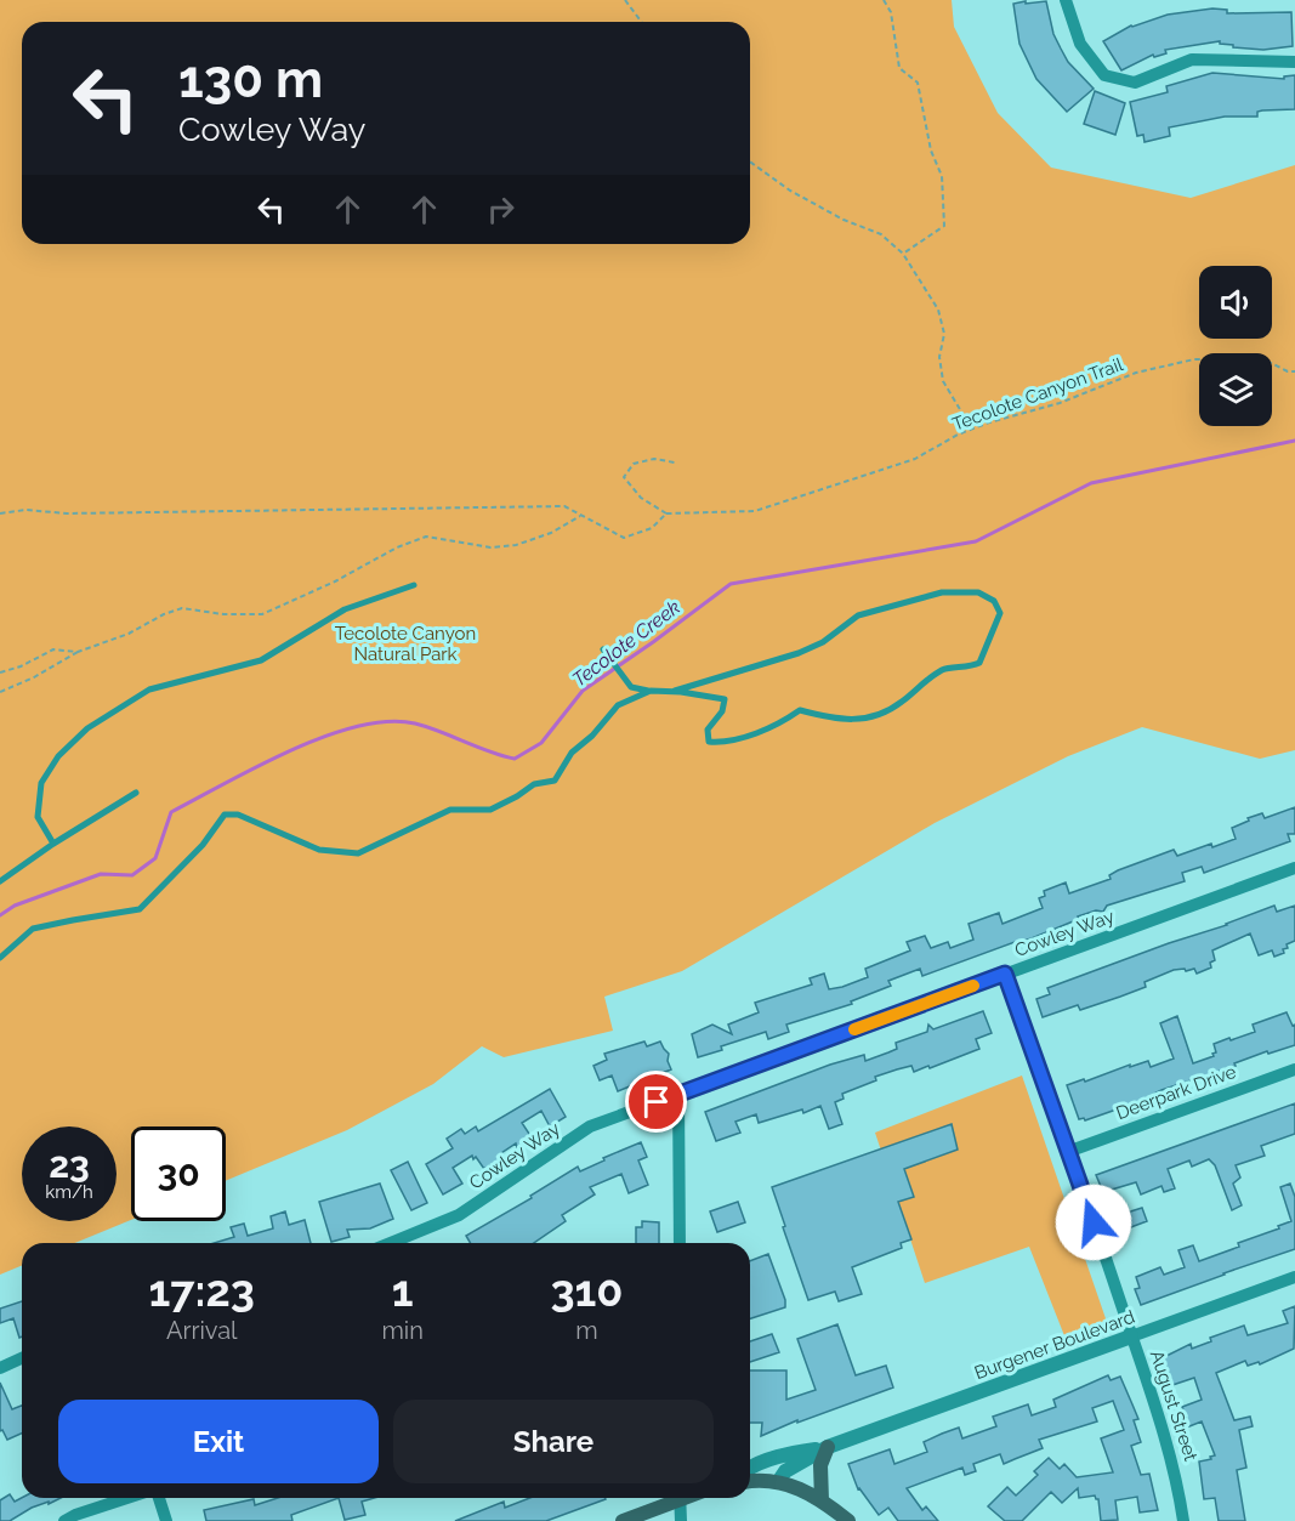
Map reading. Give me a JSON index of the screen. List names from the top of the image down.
{
  "streets": {
    "street": [
      "Cowley Way",
      "Deerpark Drive",
      "Burgener Boulevard",
      "August Street"
    ],
    "path": ["Tecolote Canyon Trail"]
  },
  "crossings": [
    ["Cowley Way", "August Street"],
    ["Deerpark Drive", "August Street"],
    ["Burgener Boulevard", "August Street"]
  ],
  "water": ["Tecolote Creek"],
  "parks": ["Tecolote Canyon Natural Park"],
  "page": {
    "turn": ["130 m", "Cowley Way"],
    "speed": "23 km/h",
    "limit": "30",
    "eta": [
      "17:23",
      "Arrival",
      "1",
      "min",
      "310",
      "m"
    ],
    "buttons": ["Exit", "Share"]
  }
}
